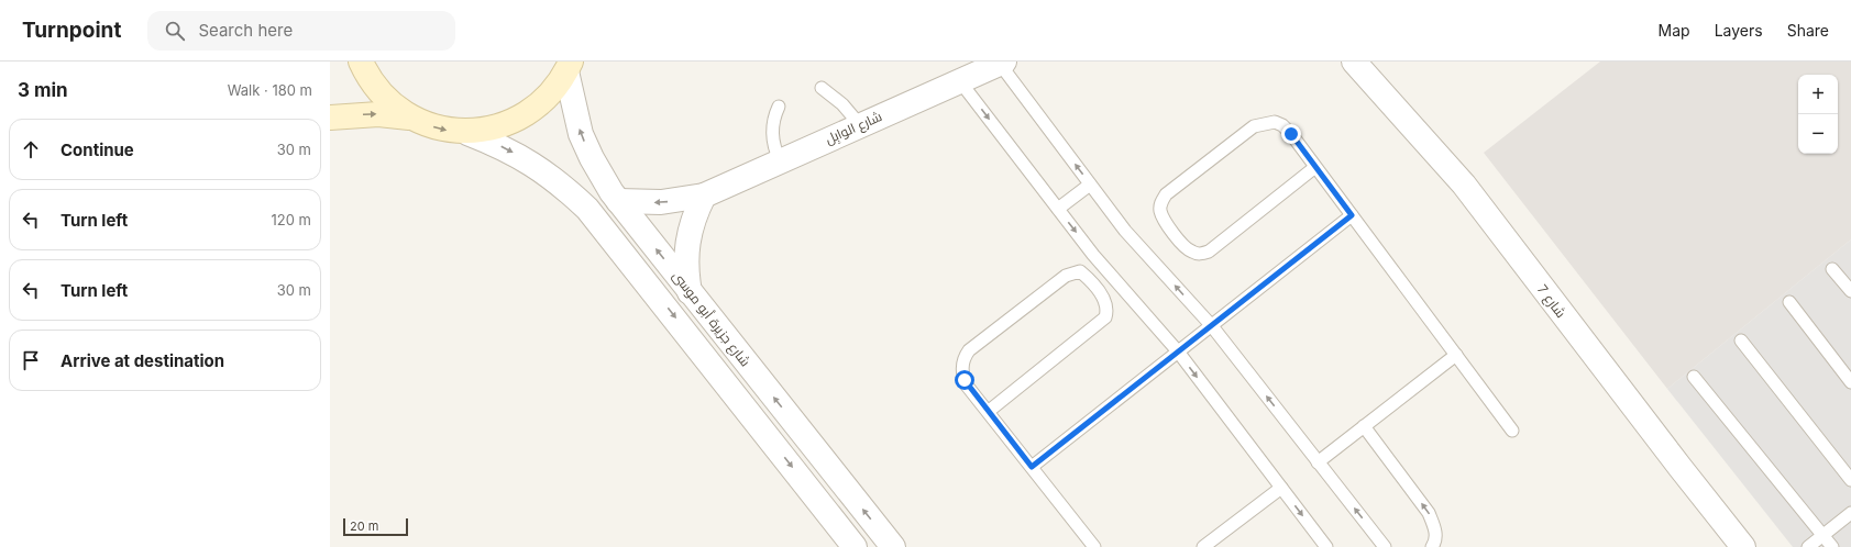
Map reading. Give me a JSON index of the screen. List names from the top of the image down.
{
  "streets": {
    "street": ["شارع الوابِل", "شارع 7", "شارع جزيرة أبو موسى"]
  },
  "crossings": [
    ["شارع الوابِل", "شارع جزيرة أبو موسى"]
  ],
  "scale_bar": "20 m",
  "page": {
    "header": "Turnpoint",
    "search": "Search here",
    "nav": ["Map", "Layers", "Share"],
    "heading": ["3 min", "Walk · 180 m"],
    "map_buttons": ["+", "−"],
    "list": [
      ["Continue", "30 m"],
      ["Turn left", "120 m"],
      ["Turn left", "30 m"],
      "Arrive at destination"
    ],
    "scale": "20 m"
  }
}
